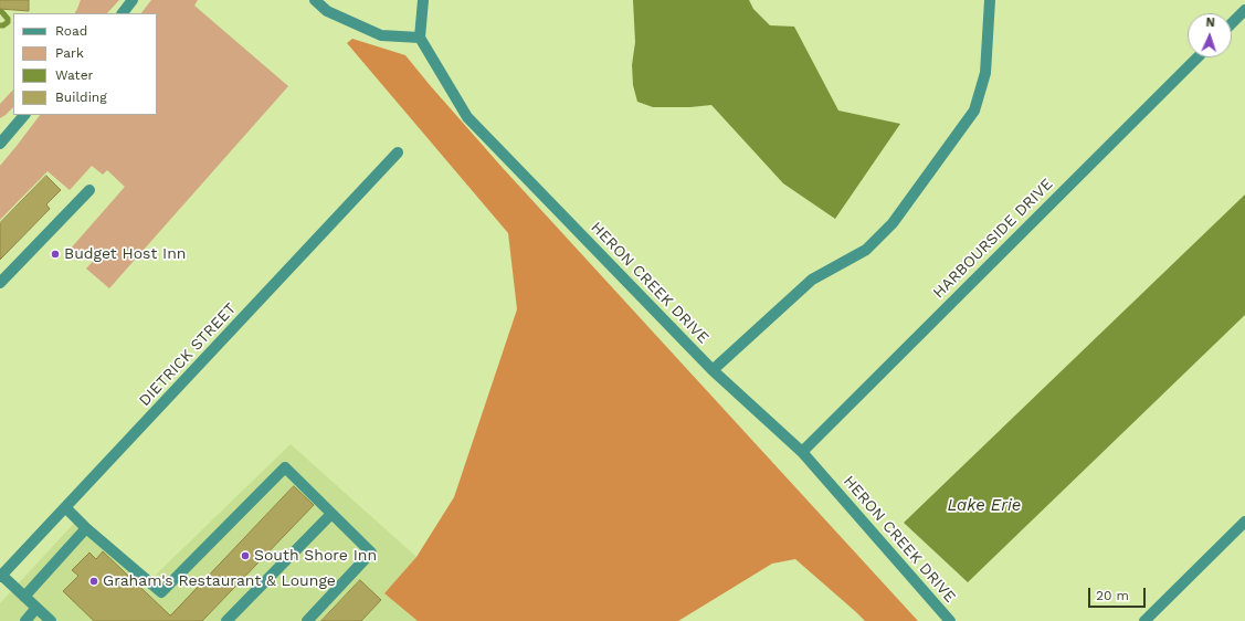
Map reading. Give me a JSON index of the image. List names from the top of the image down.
{
  "streets": {
    "street": ["HARBOURSIDE DRIVE", "HERON CREEK DRIVE", "DIETRICK STREET"]
  },
  "crossings": [
    ["HARBOURSIDE DRIVE", "HERON CREEK DRIVE"]
  ],
  "water": ["Lake Erie"],
  "places": ["Budget Host Inn", "South Shore Inn", "Graham's Restaurant & Lounge"],
  "legend": [
    "Road",
    "Park",
    "Water",
    "Building"
  ],
  "scale_bar": "20 m",
  "north": "top"
}
